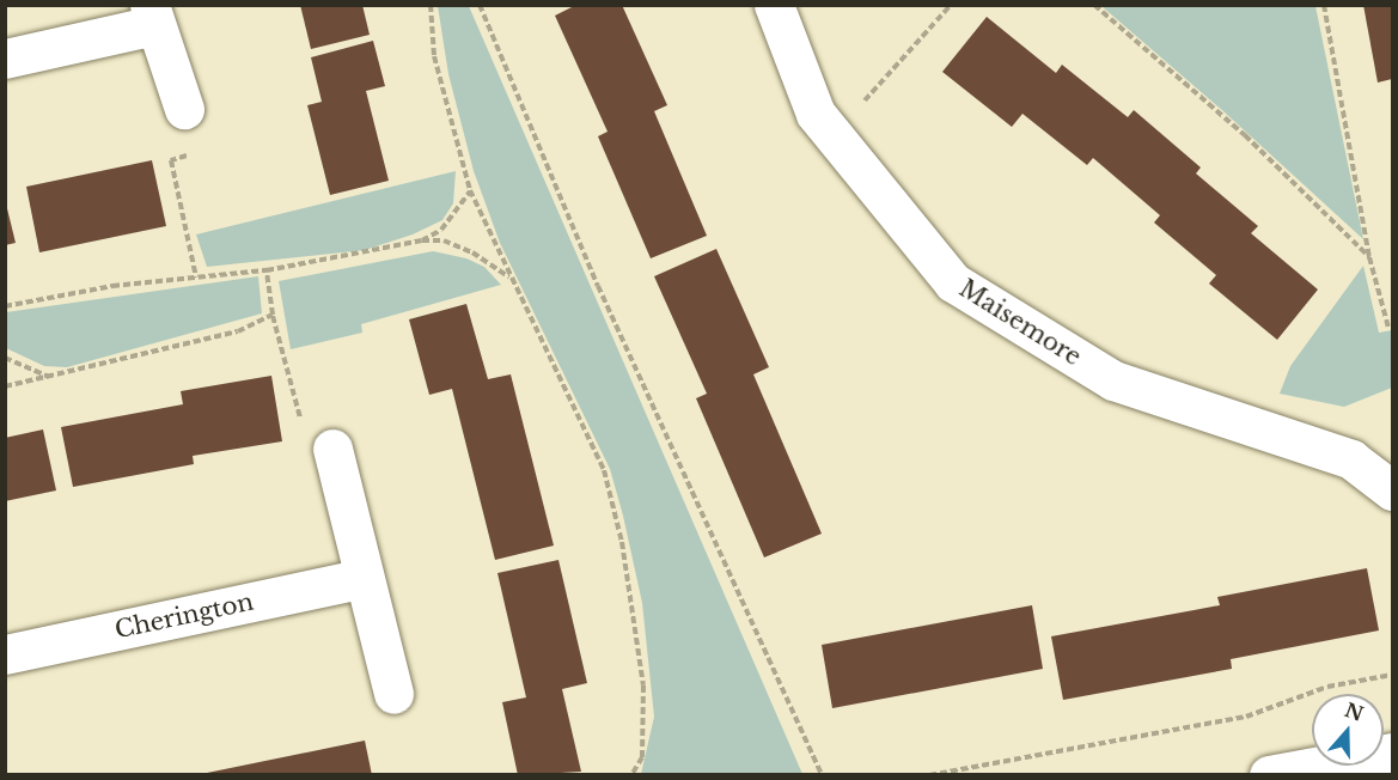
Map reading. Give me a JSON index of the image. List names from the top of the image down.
{
  "streets": {
    "street": ["Maisemore", "Cherington"]
  },
  "north": "top"
}
